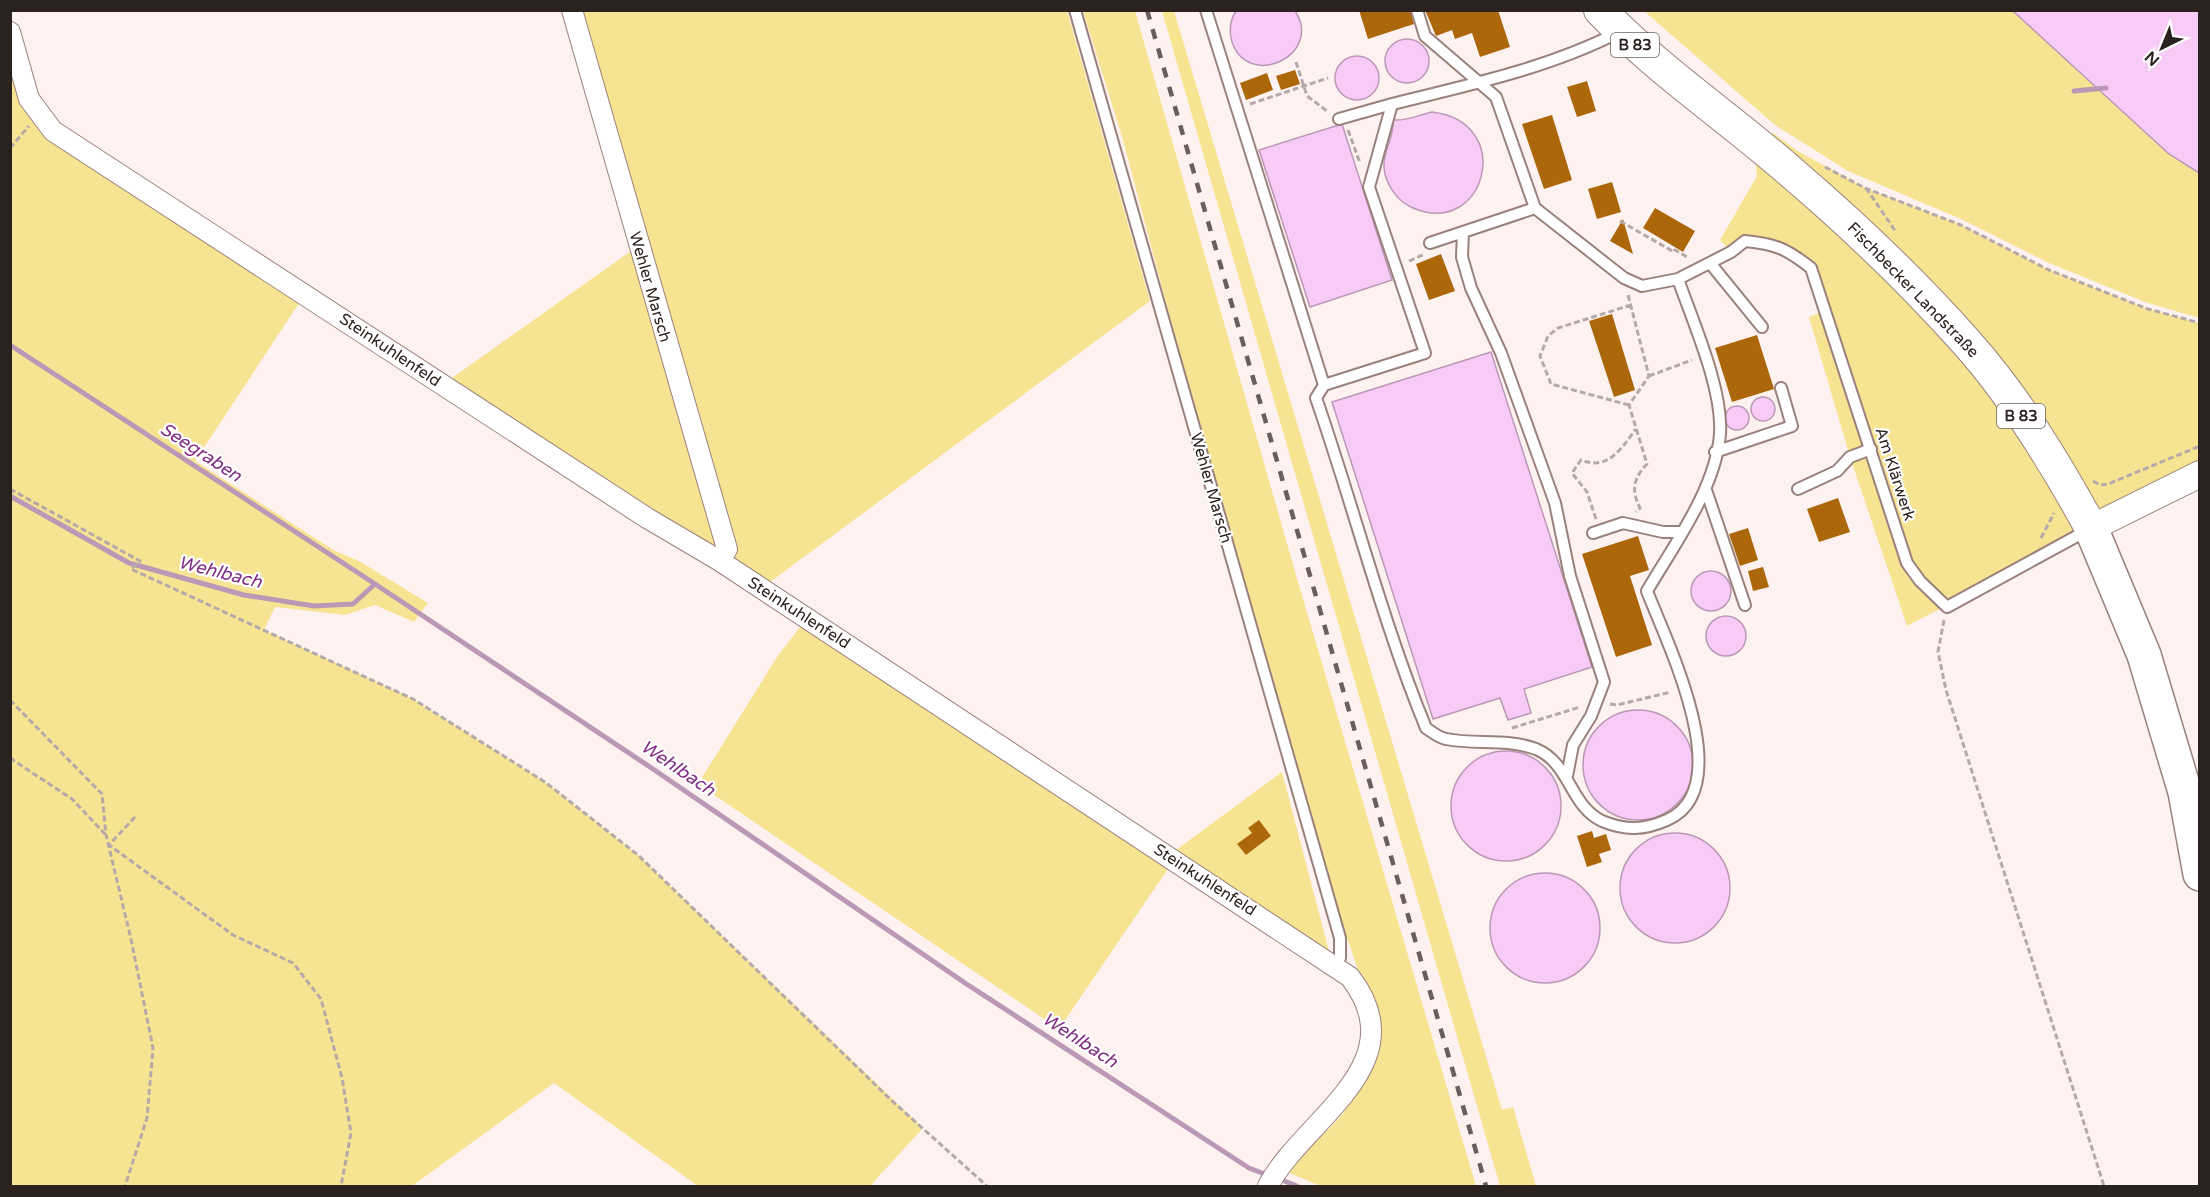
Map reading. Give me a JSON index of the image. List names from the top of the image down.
{
  "streets": {
    "highway": ["B 83"],
    "main road": ["Fischbecker Landstraße"],
    "street": ["Wehler Marsch", "Steinkuhlenfeld"],
    "lane": ["Am Klärwerk"]
  },
  "crossings": [
    ["B 83", "Fischbecker Landstraße"],
    ["Wehler Marsch", "Steinkuhlenfeld"]
  ],
  "water": ["Seegraben", "Wehlbach"],
  "north": "bottom left"
}
